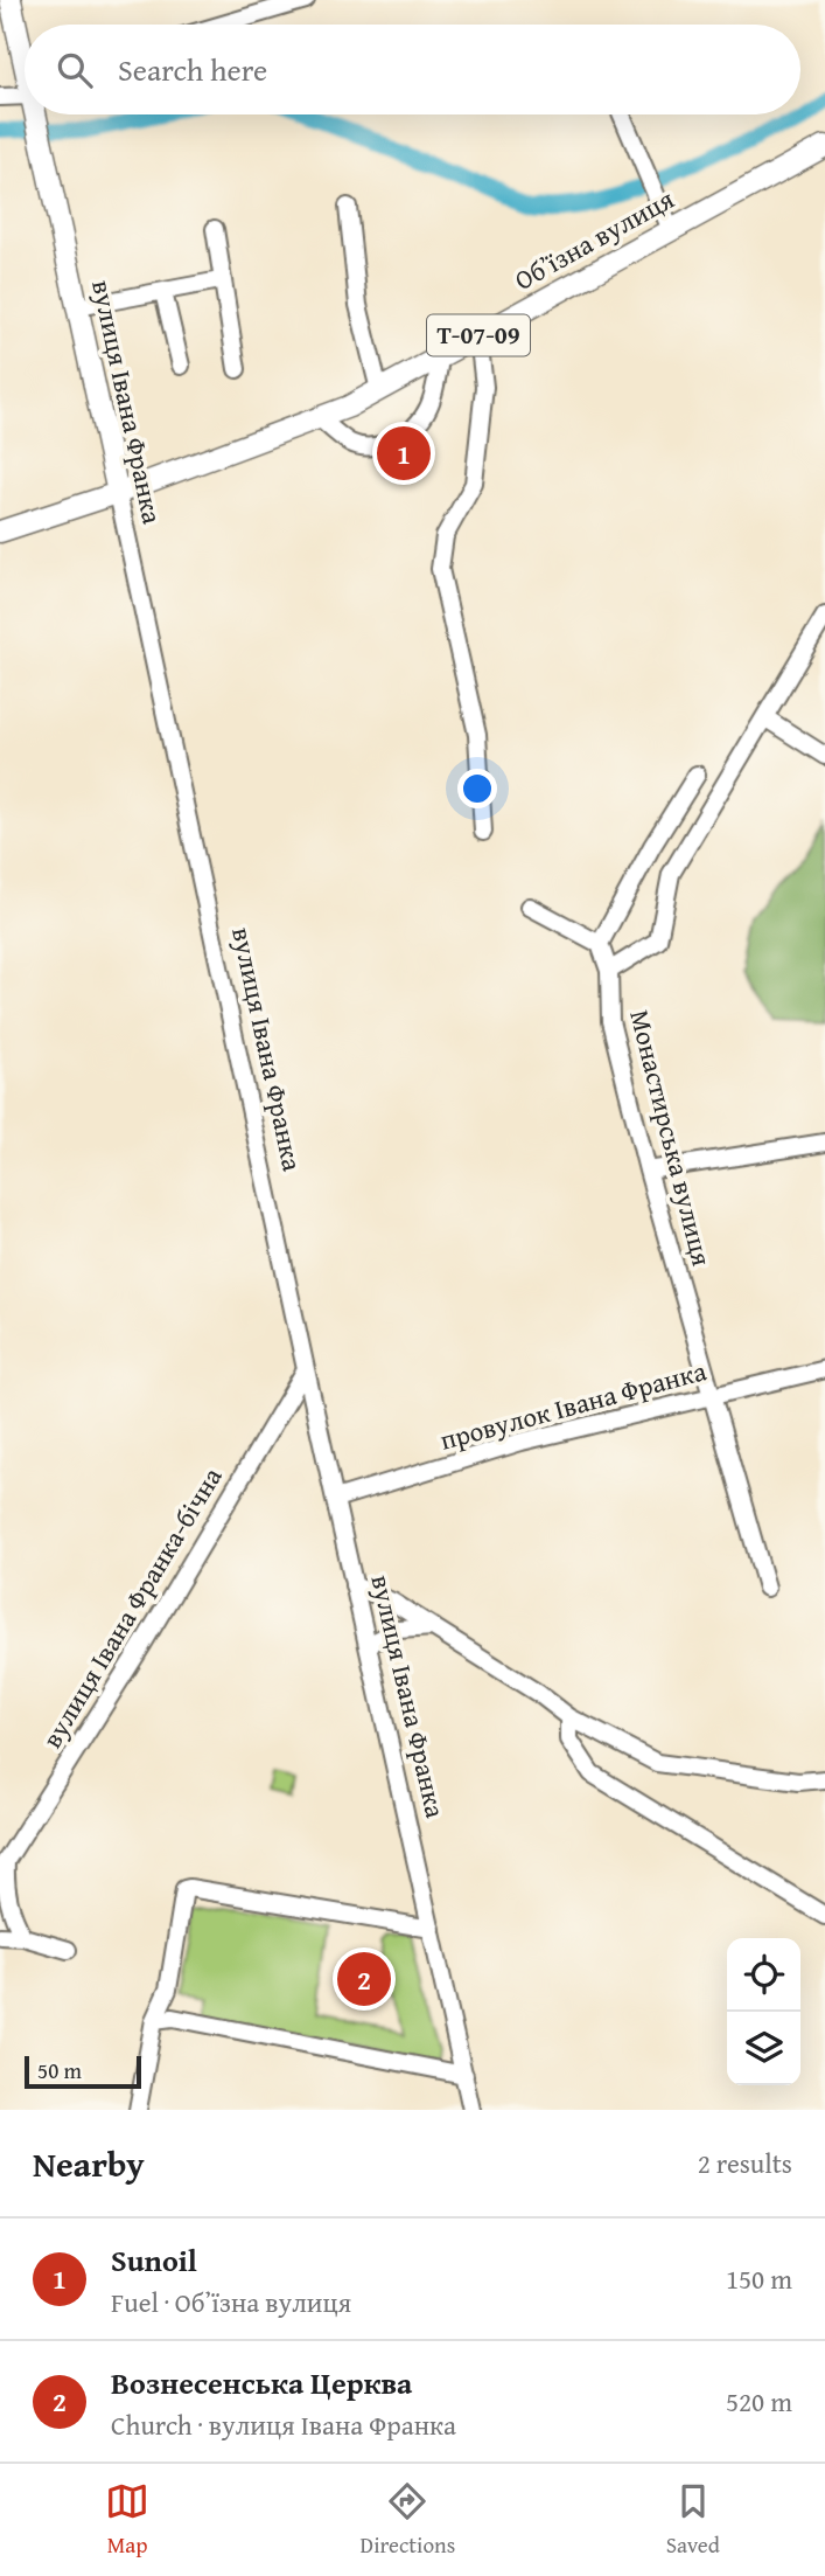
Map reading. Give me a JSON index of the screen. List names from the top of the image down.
{
  "streets": {
    "main road": ["Обʼїзна вулиця", "Т-07-09", "вулиця Івана Франка"],
    "street": ["Монастирська вулиця", "провулок Івана Франка", "вулиця Івана Франка-бічна"]
  },
  "crossings": [
    ["Обʼїзна вулиця", "Т-07-09"],
    ["Обʼїзна вулиця", "вулиця Івана Франка"],
    ["Т-07-09", "вулиця Івана Франка"],
    ["вулиця Івана Франка", "провулок Івана Франка"],
    ["вулиця Івана Франка", "вулиця Івана Франка-бічна"],
    ["Монастирська вулиця", "провулок Івана Франка"]
  ],
  "scale_bar": "50 m",
  "page": {
    "search": "Search here",
    "pins": ["1", "2"],
    "scale": "50 m",
    "heading": ["Nearby", "2 results"],
    "list": [
      {
        "mark": "1",
        "name": "Sunoil",
        "note": "Fuel · Обʼїзна вулиця",
        "value": "150 m"
      },
      {
        "mark": "2",
        "name": "Вознесенська Церква",
        "note": "Church · вулиця Івана Франка",
        "value": "520 m"
      }
    ],
    "nav": ["Map", "Directions", "Saved"]
  }
}
